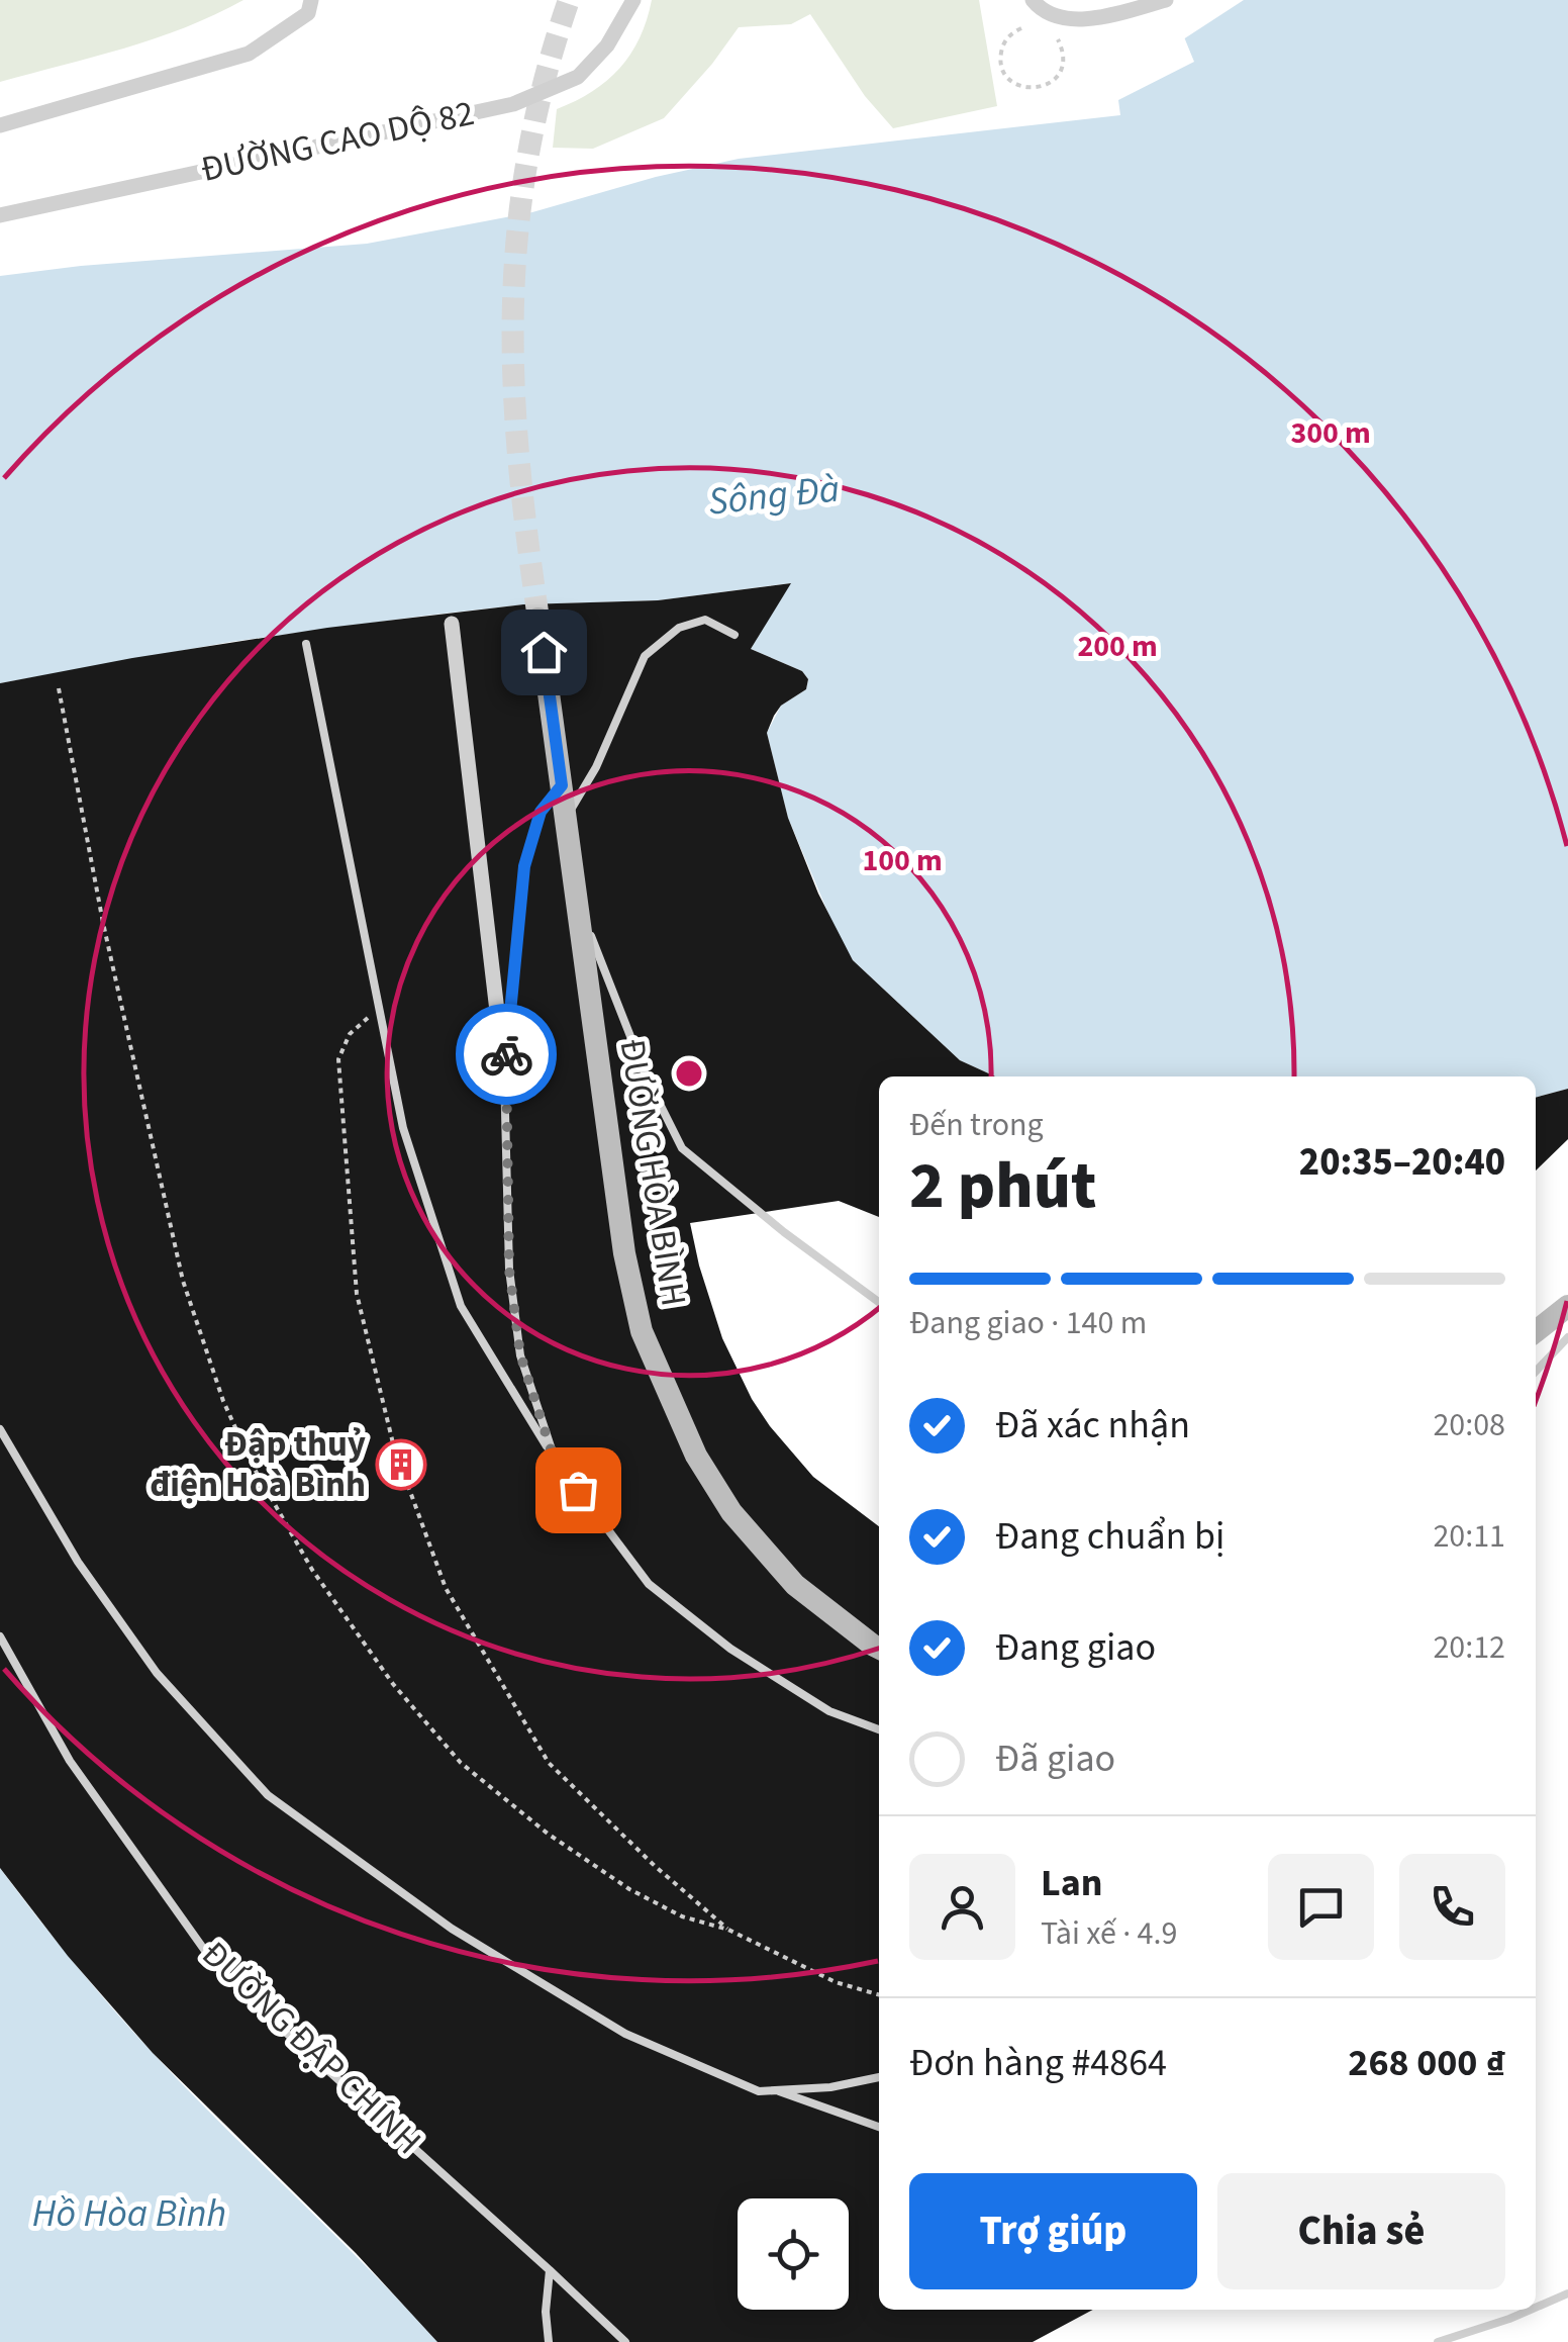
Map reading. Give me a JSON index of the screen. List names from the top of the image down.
{
  "streets": {
    "main road": ["ĐƯỜNG HÒA BÌNH"],
    "street": ["ĐƯỜNG CAO DỘ 82"],
    "lane": ["ĐƯỜNG ĐẬP CHÍNH"]
  },
  "water": ["Sông Đà", "Hồ Hòa Bình"],
  "places": {
    "building": ["Đập thuỷ điện Hoà Bình"]
  },
  "page": {
    "heading": ["2 phút", "Đến trong", "20:35–20:40"],
    "panel": [
      "Lan",
      "Tài xế · 4.9",
      "Đơn hàng #4864",
      "268 000 ₫"
    ],
    "bar": "Đang giao · 140 m",
    "list": [
      ["Đã xác nhận", "20:08"],
      ["Đang chuẩn bị", "20:11"],
      ["Đang giao", "20:12"],
      "Đã giao"
    ],
    "buttons": ["Trợ giúp", "Chia sẻ"]
  },
  "rings": ["300 m", "200 m", "100 m"]
}
